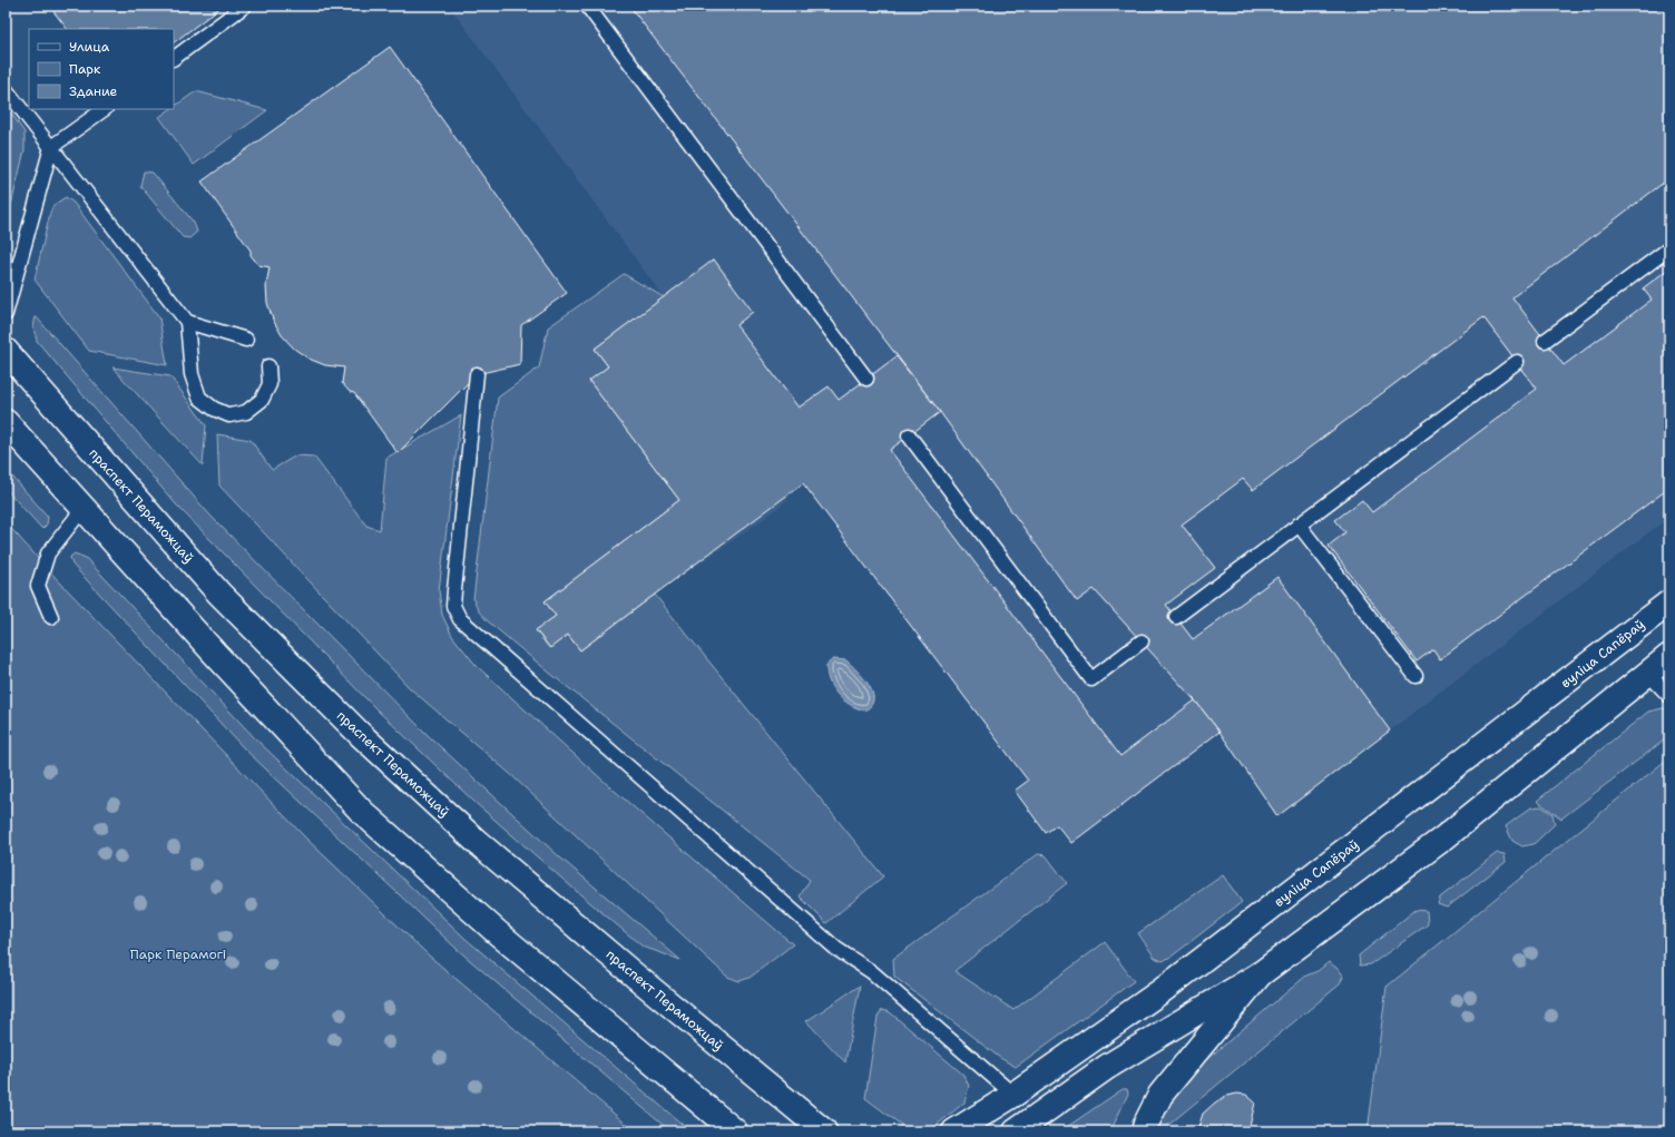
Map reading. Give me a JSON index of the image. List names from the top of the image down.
{
  "streets": {
    "main road": ["праспект Пераможцаў", "вуліца Сапёраў"]
  },
  "parks": ["Парк Перамогі"],
  "legend": ["Улица", "Парк", "Здание"]
}
